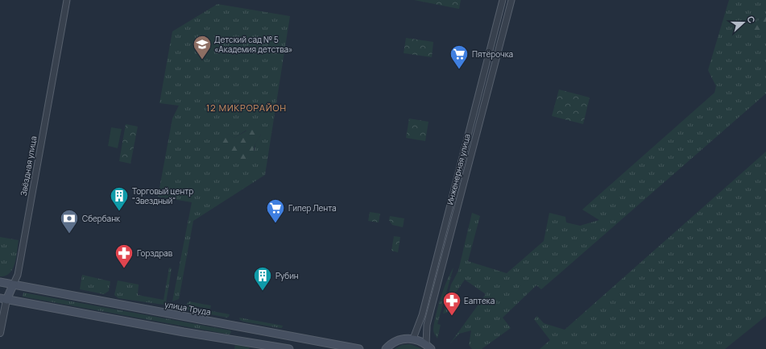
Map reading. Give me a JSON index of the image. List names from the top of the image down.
{
  "streets": {
    "main road": ["Звёздная улица", "Инженерная улица", "улица Труда"]
  },
  "crossings": [
    ["Звёздная улица", "улица Труда"]
  ],
  "districts": ["12 МИКРОРАЙОН"],
  "places": {
    "school or university": ["Детский сад № 5 «Академия детства»"],
    "supermarket": ["Пятёрочка", "Гипер Лента"],
    "building": ["Торговый центр \"Звездный\"", "Рубин"],
    "bank": ["Сбербанк"],
    "pharmacy": ["Горздрав", "Еаптека"]
  },
  "north": "right"
}
